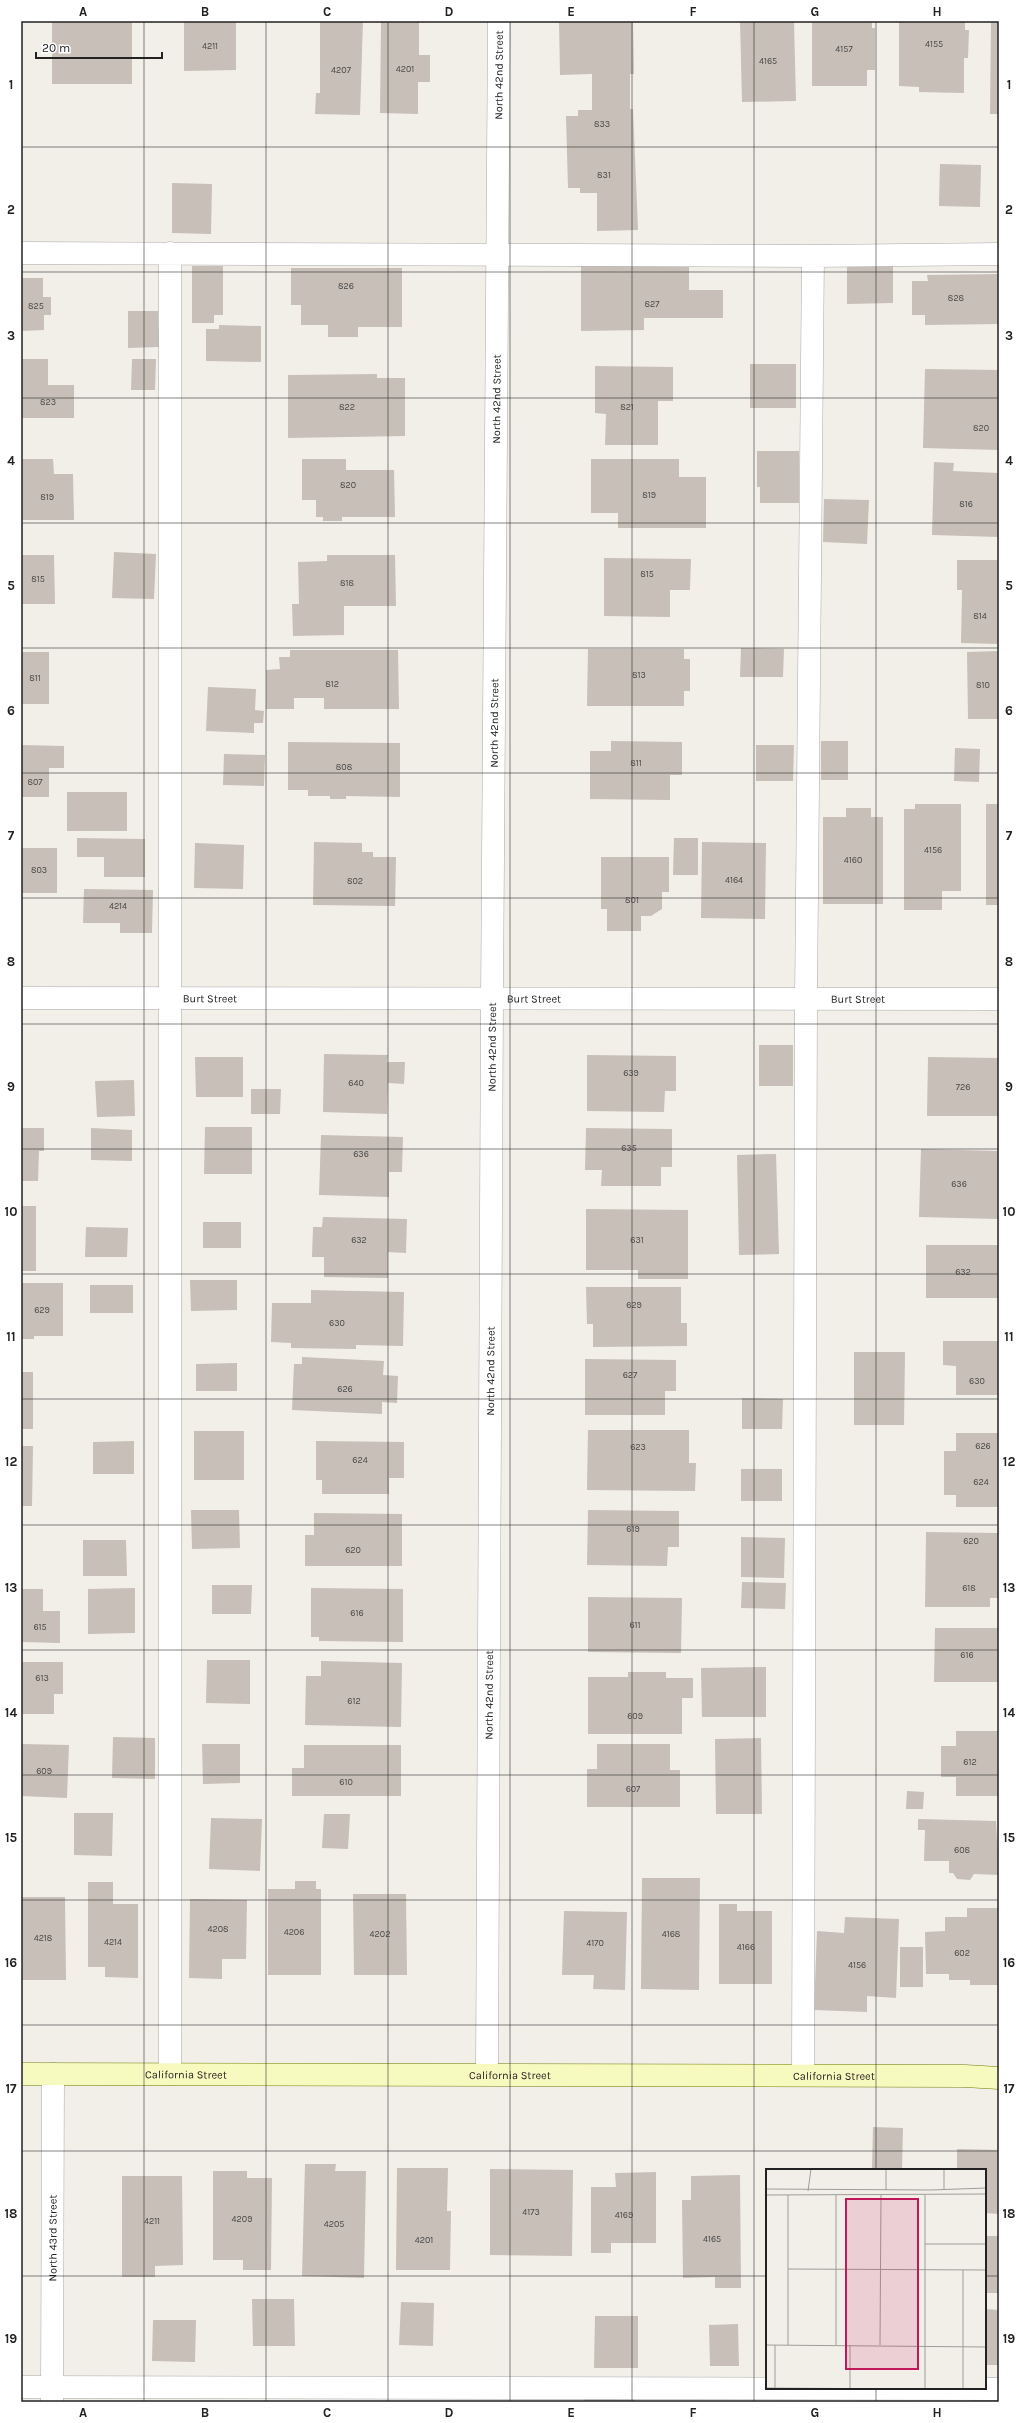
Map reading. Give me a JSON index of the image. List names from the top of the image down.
{
  "streets": {
    "street": [
      "North 42nd Street",
      "Burt Street",
      "California Street",
      "North 43rd Street"
    ]
  },
  "crossings": [
    ["North 42nd Street", "Burt Street"],
    ["North 42nd Street", "California Street"],
    ["California Street", "North 43rd Street"]
  ],
  "house_numbers": [
    "4155",
    "4211",
    "4157",
    "4165",
    "4201",
    "4207",
    "833",
    "831",
    "826",
    "828",
    "827",
    "825",
    "823",
    "822",
    "821",
    "820",
    "820",
    "819",
    "819",
    "816",
    "815",
    "815",
    "818",
    "814",
    "813",
    "811",
    "812",
    "810",
    "811",
    "808",
    "807",
    "4156",
    "4160",
    "803",
    "4164",
    "802",
    "801",
    "4214",
    "639",
    "640",
    "726",
    "635",
    "636",
    "636",
    "632",
    "631",
    "632",
    "629",
    "629",
    "630",
    "627",
    "630",
    "626",
    "626",
    "623",
    "624",
    "624",
    "619",
    "620",
    "620",
    "618",
    "616",
    "611",
    "615",
    "616",
    "613",
    "612",
    "609",
    "612",
    "609",
    "610",
    "607",
    "608",
    "4208",
    "4206",
    "4202",
    "4168",
    "4218",
    "4214",
    "4170",
    "4166",
    "602",
    "4156",
    "4173",
    "4169",
    "4209",
    "4211",
    "4205",
    "4165",
    "4201"
  ],
  "scale_bar": "20 m",
  "grid": {
    "columns": [
      "A",
      "B",
      "C",
      "D",
      "E",
      "F",
      "G",
      "H"
    ],
    "rows": [
      "1",
      "2",
      "3",
      "4",
      "5",
      "6",
      "7",
      "8",
      "9",
      "10",
      "11",
      "12",
      "13",
      "14",
      "15",
      "16",
      "17",
      "18",
      "19"
    ]
  }
}
